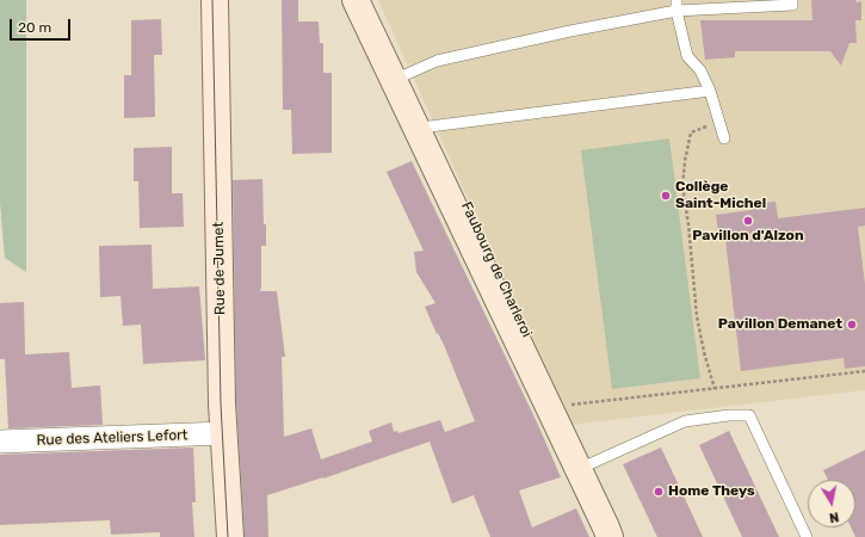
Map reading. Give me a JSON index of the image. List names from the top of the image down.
{
  "streets": {
    "main road": ["Rue de Jumet", "Faubourg de Charleroi"],
    "street": ["Rue des Ateliers Lefort"]
  },
  "crossings": [
    ["Rue de Jumet", "Rue des Ateliers Lefort"]
  ],
  "places": [
    "Collège Saint-Michel",
    "Pavillon d'Alzon",
    "Pavillon Demanet",
    "Home Theys"
  ],
  "scale_bar": "20 m",
  "north": "bottom"
}
